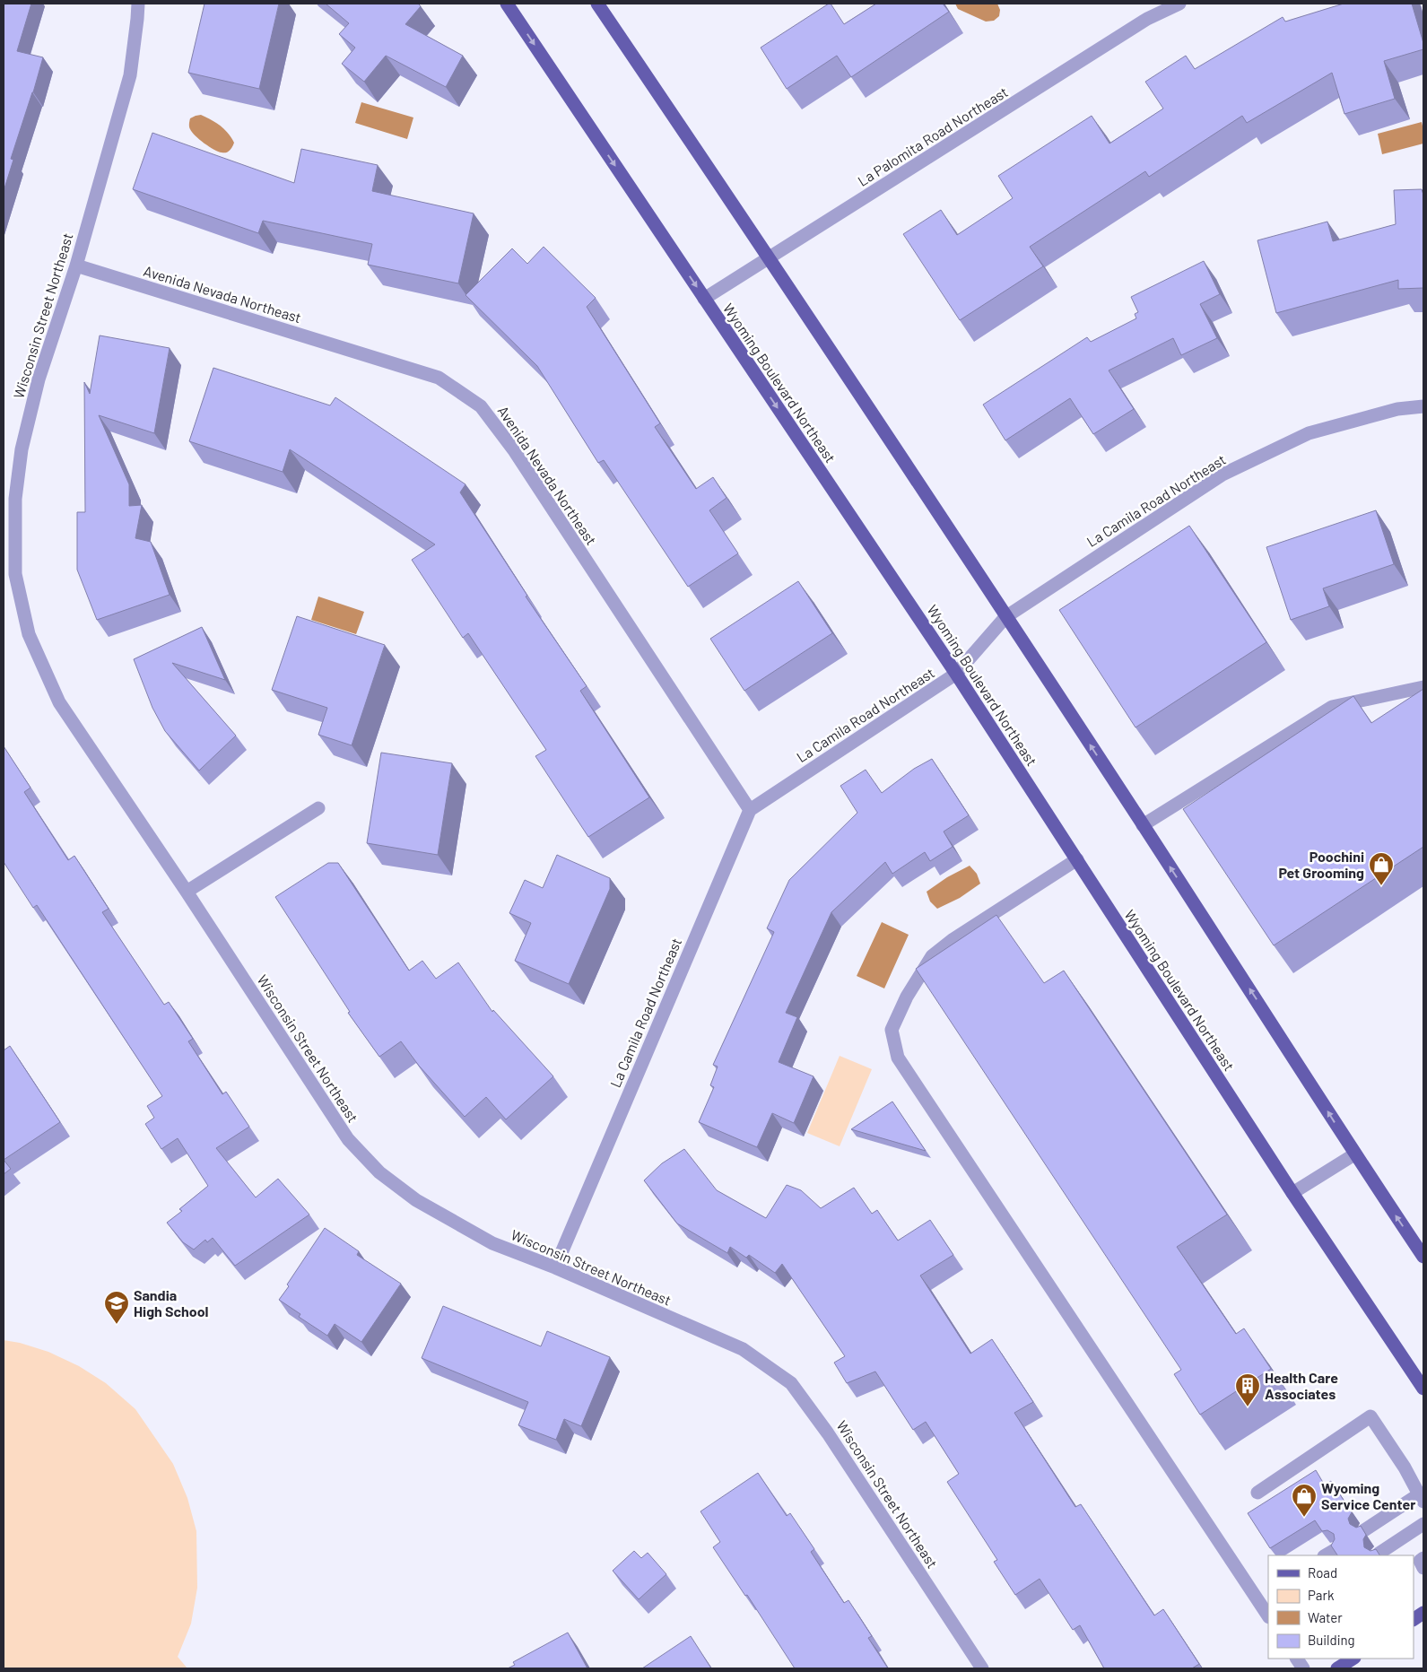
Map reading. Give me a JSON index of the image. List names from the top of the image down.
{
  "streets": {
    "main road": ["Wyoming Boulevard Northeast"],
    "street": [
      "La Palomita Road Northeast",
      "Avenida Nevada Northeast",
      "Wisconsin Street Northeast",
      "La Camila Road Northeast"
    ]
  },
  "crossings": [
    ["La Palomita Road Northeast", "Wyoming Boulevard Northeast"],
    ["Avenida Nevada Northeast", "Wisconsin Street Northeast"],
    ["Avenida Nevada Northeast", "La Camila Road Northeast"],
    ["Wisconsin Street Northeast", "La Camila Road Northeast"],
    ["Wyoming Boulevard Northeast", "La Camila Road Northeast"]
  ],
  "places": {
    "shop": ["Poochini Pet Grooming", "Wyoming Service Center"],
    "school or university": ["Sandia High School"],
    "building": ["Health Care Associates"]
  },
  "legend": [
    "Road",
    "Park",
    "Water",
    "Building"
  ]
}
